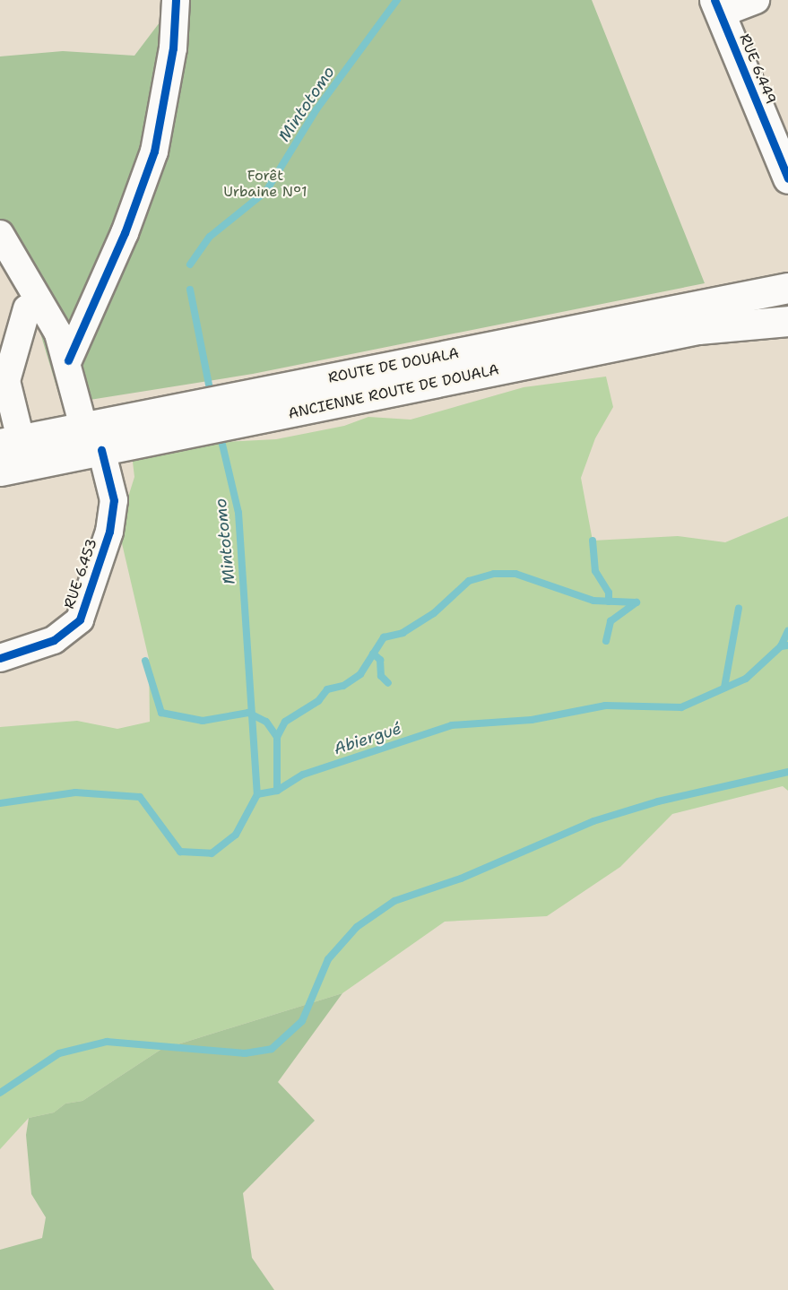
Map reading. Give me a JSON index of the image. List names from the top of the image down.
{
  "streets": {
    "main road": ["RUE 6.449", "ROUTE DE DOUALA", "ANCIENNE ROUTE DE DOUALA"],
    "street": ["RUE 6.453"]
  },
  "crossings": [
    ["ROUTE DE DOUALA", "ANCIENNE ROUTE DE DOUALA"],
    ["ANCIENNE ROUTE DE DOUALA", "RUE 6.453"]
  ],
  "water": ["Mintotomo", "Abiergué"],
  "parks": ["Forêt Urbaine N°1"]
}
